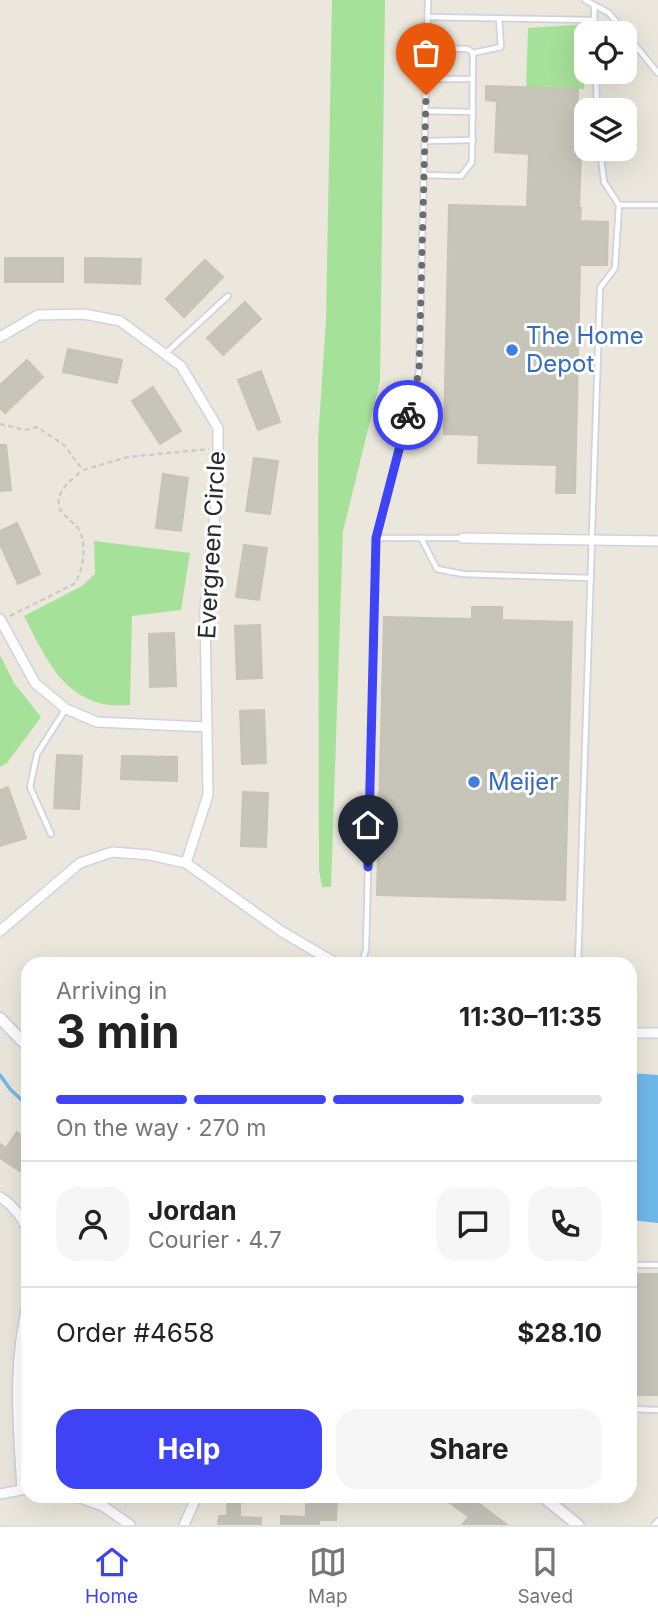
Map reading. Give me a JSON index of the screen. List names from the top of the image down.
{
  "streets": {
    "street": ["Evergreen Circle"]
  },
  "places": ["The Home Depot", "Meijer"],
  "page": {
    "heading": ["3 min", "Arriving in", "11:30–11:35"],
    "panel": [
      "Jordan",
      "Courier · 4.7",
      "Order #4658",
      "$28.10"
    ],
    "bar": "On the way · 270 m",
    "buttons": ["Help", "Share"],
    "tabs": ["Home", "Map", "Saved"]
  }
}
